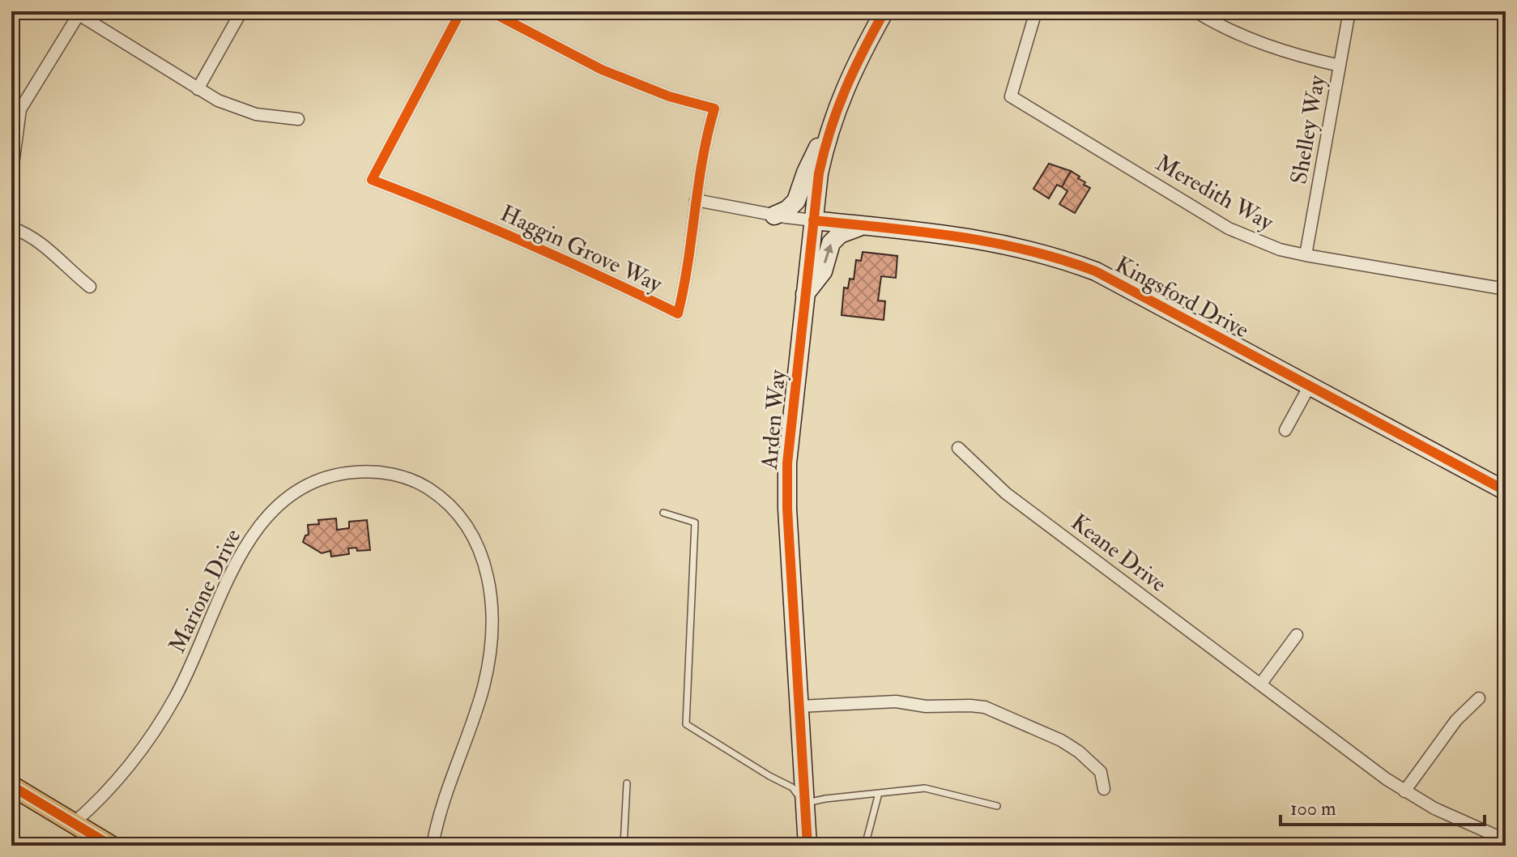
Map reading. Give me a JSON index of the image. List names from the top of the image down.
{
  "streets": {
    "street": [
      "Shelley Way",
      "Meredith Way",
      "Haggin Grove Way",
      "Kingsford Drive",
      "Arden Way",
      "Keane Drive",
      "Marione Drive"
    ]
  },
  "crossings": [
    ["Shelley Way", "Meredith Way"],
    ["Kingsford Drive", "Arden Way"]
  ],
  "scale_bar": "100 m"
}
